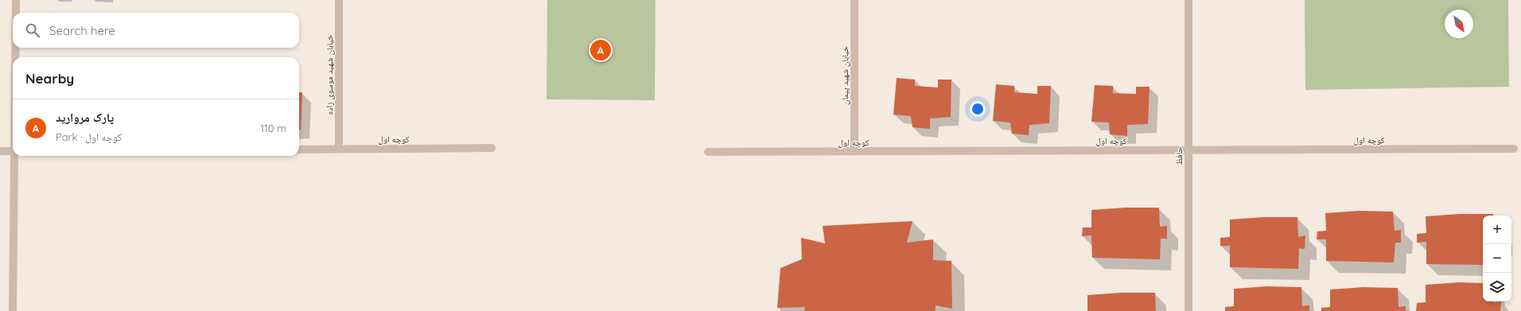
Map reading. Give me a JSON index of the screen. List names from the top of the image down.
{
  "streets": {
    "street": [
      "خیابان شهید موسوی زاده",
      "خیابان شهید پیمان",
      "کوچه اول",
      "حافظ"
    ]
  },
  "crossings": [
    ["خیابان شهید موسوی زاده", "کوچه اول"],
    ["خیابان شهید پیمان", "کوچه اول"],
    ["کوچه اول", "حافظ"]
  ],
  "north": "bottom right",
  "page": {
    "search": "Search here",
    "pins": "A",
    "heading": "Nearby",
    "list": [
      {
        "mark": "A",
        "name": "پارک مروارید",
        "note": "Park · کوچه اول",
        "value": "110 m"
      }
    ],
    "map_buttons": ["+", "−"]
  }
}
